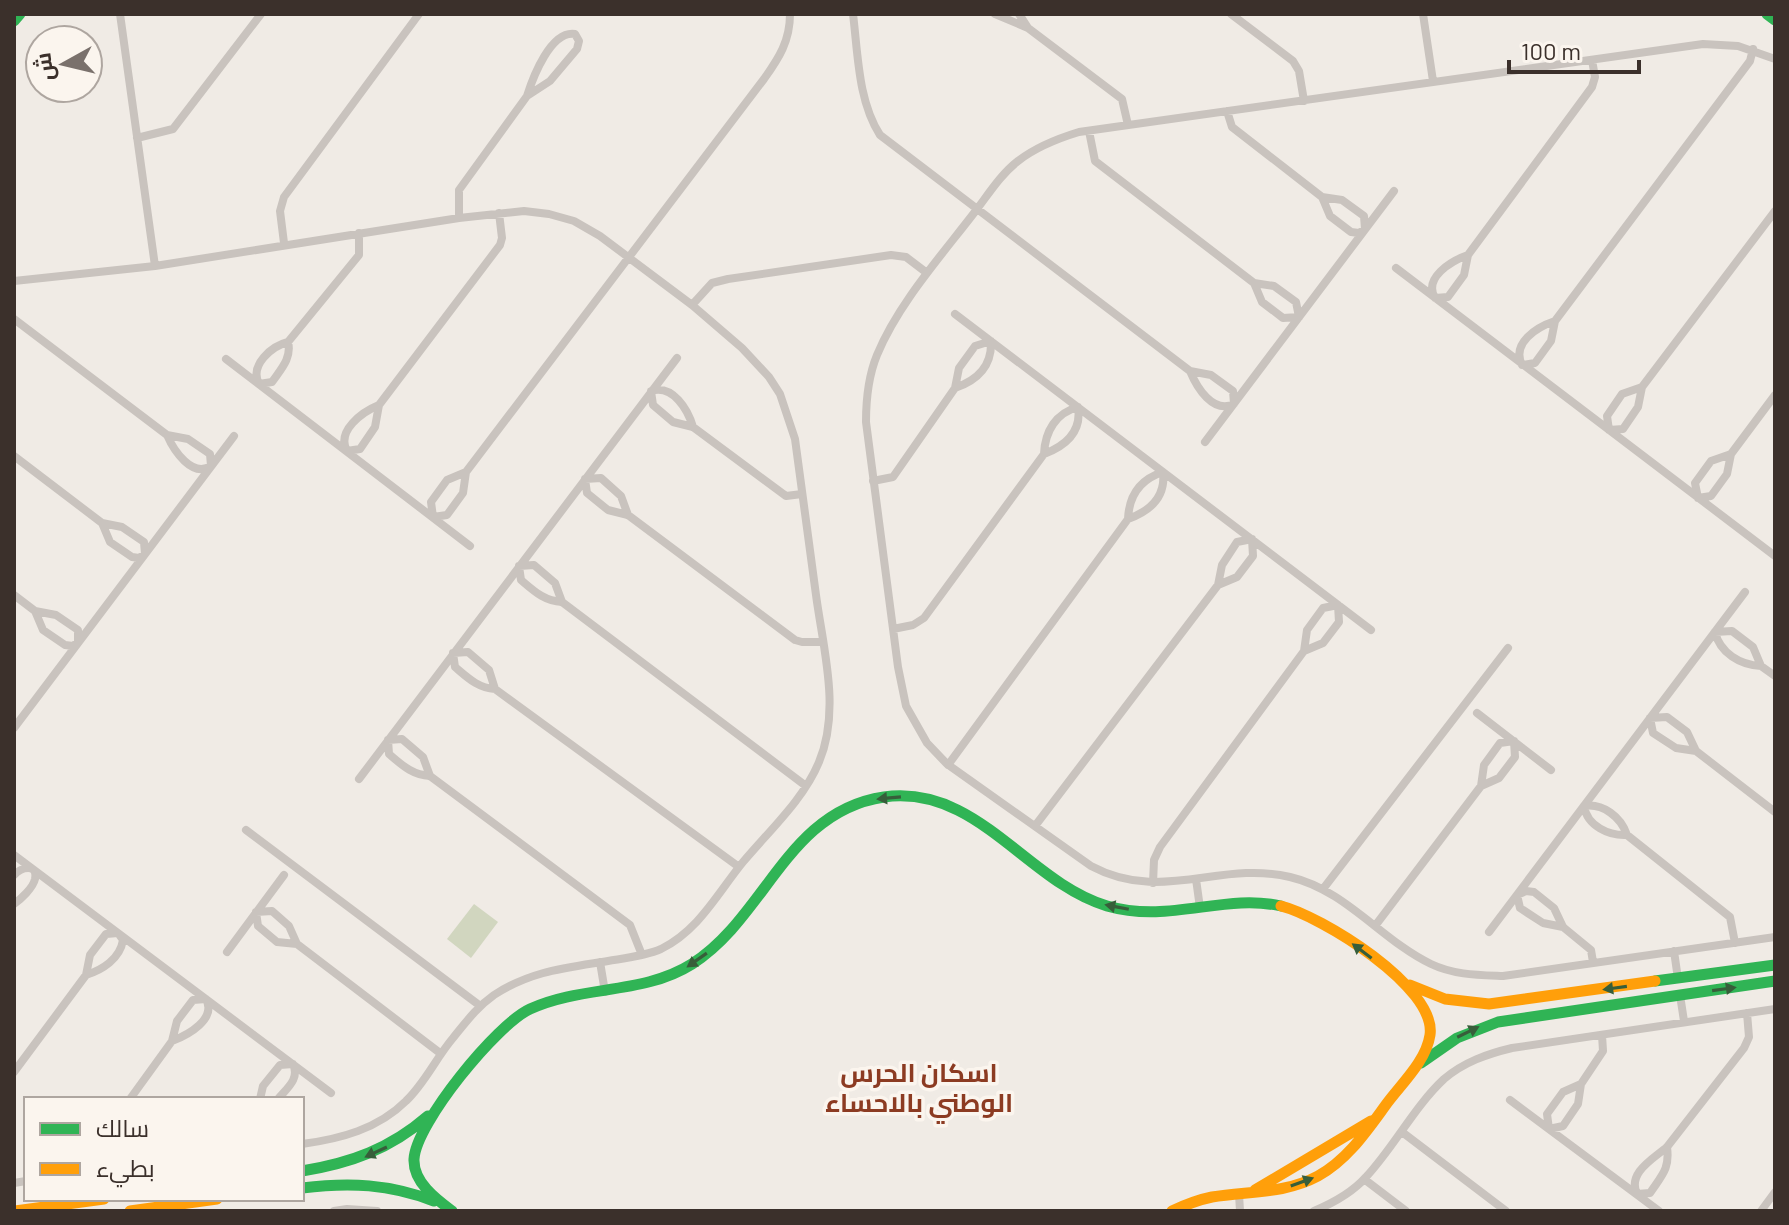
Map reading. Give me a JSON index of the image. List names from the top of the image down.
{
  "districts": ["اسكان الحرس الوطني بالاحساء"],
  "legend": ["سالك", "بطيء"],
  "scale_bar": "100 m",
  "north": "left"
}
